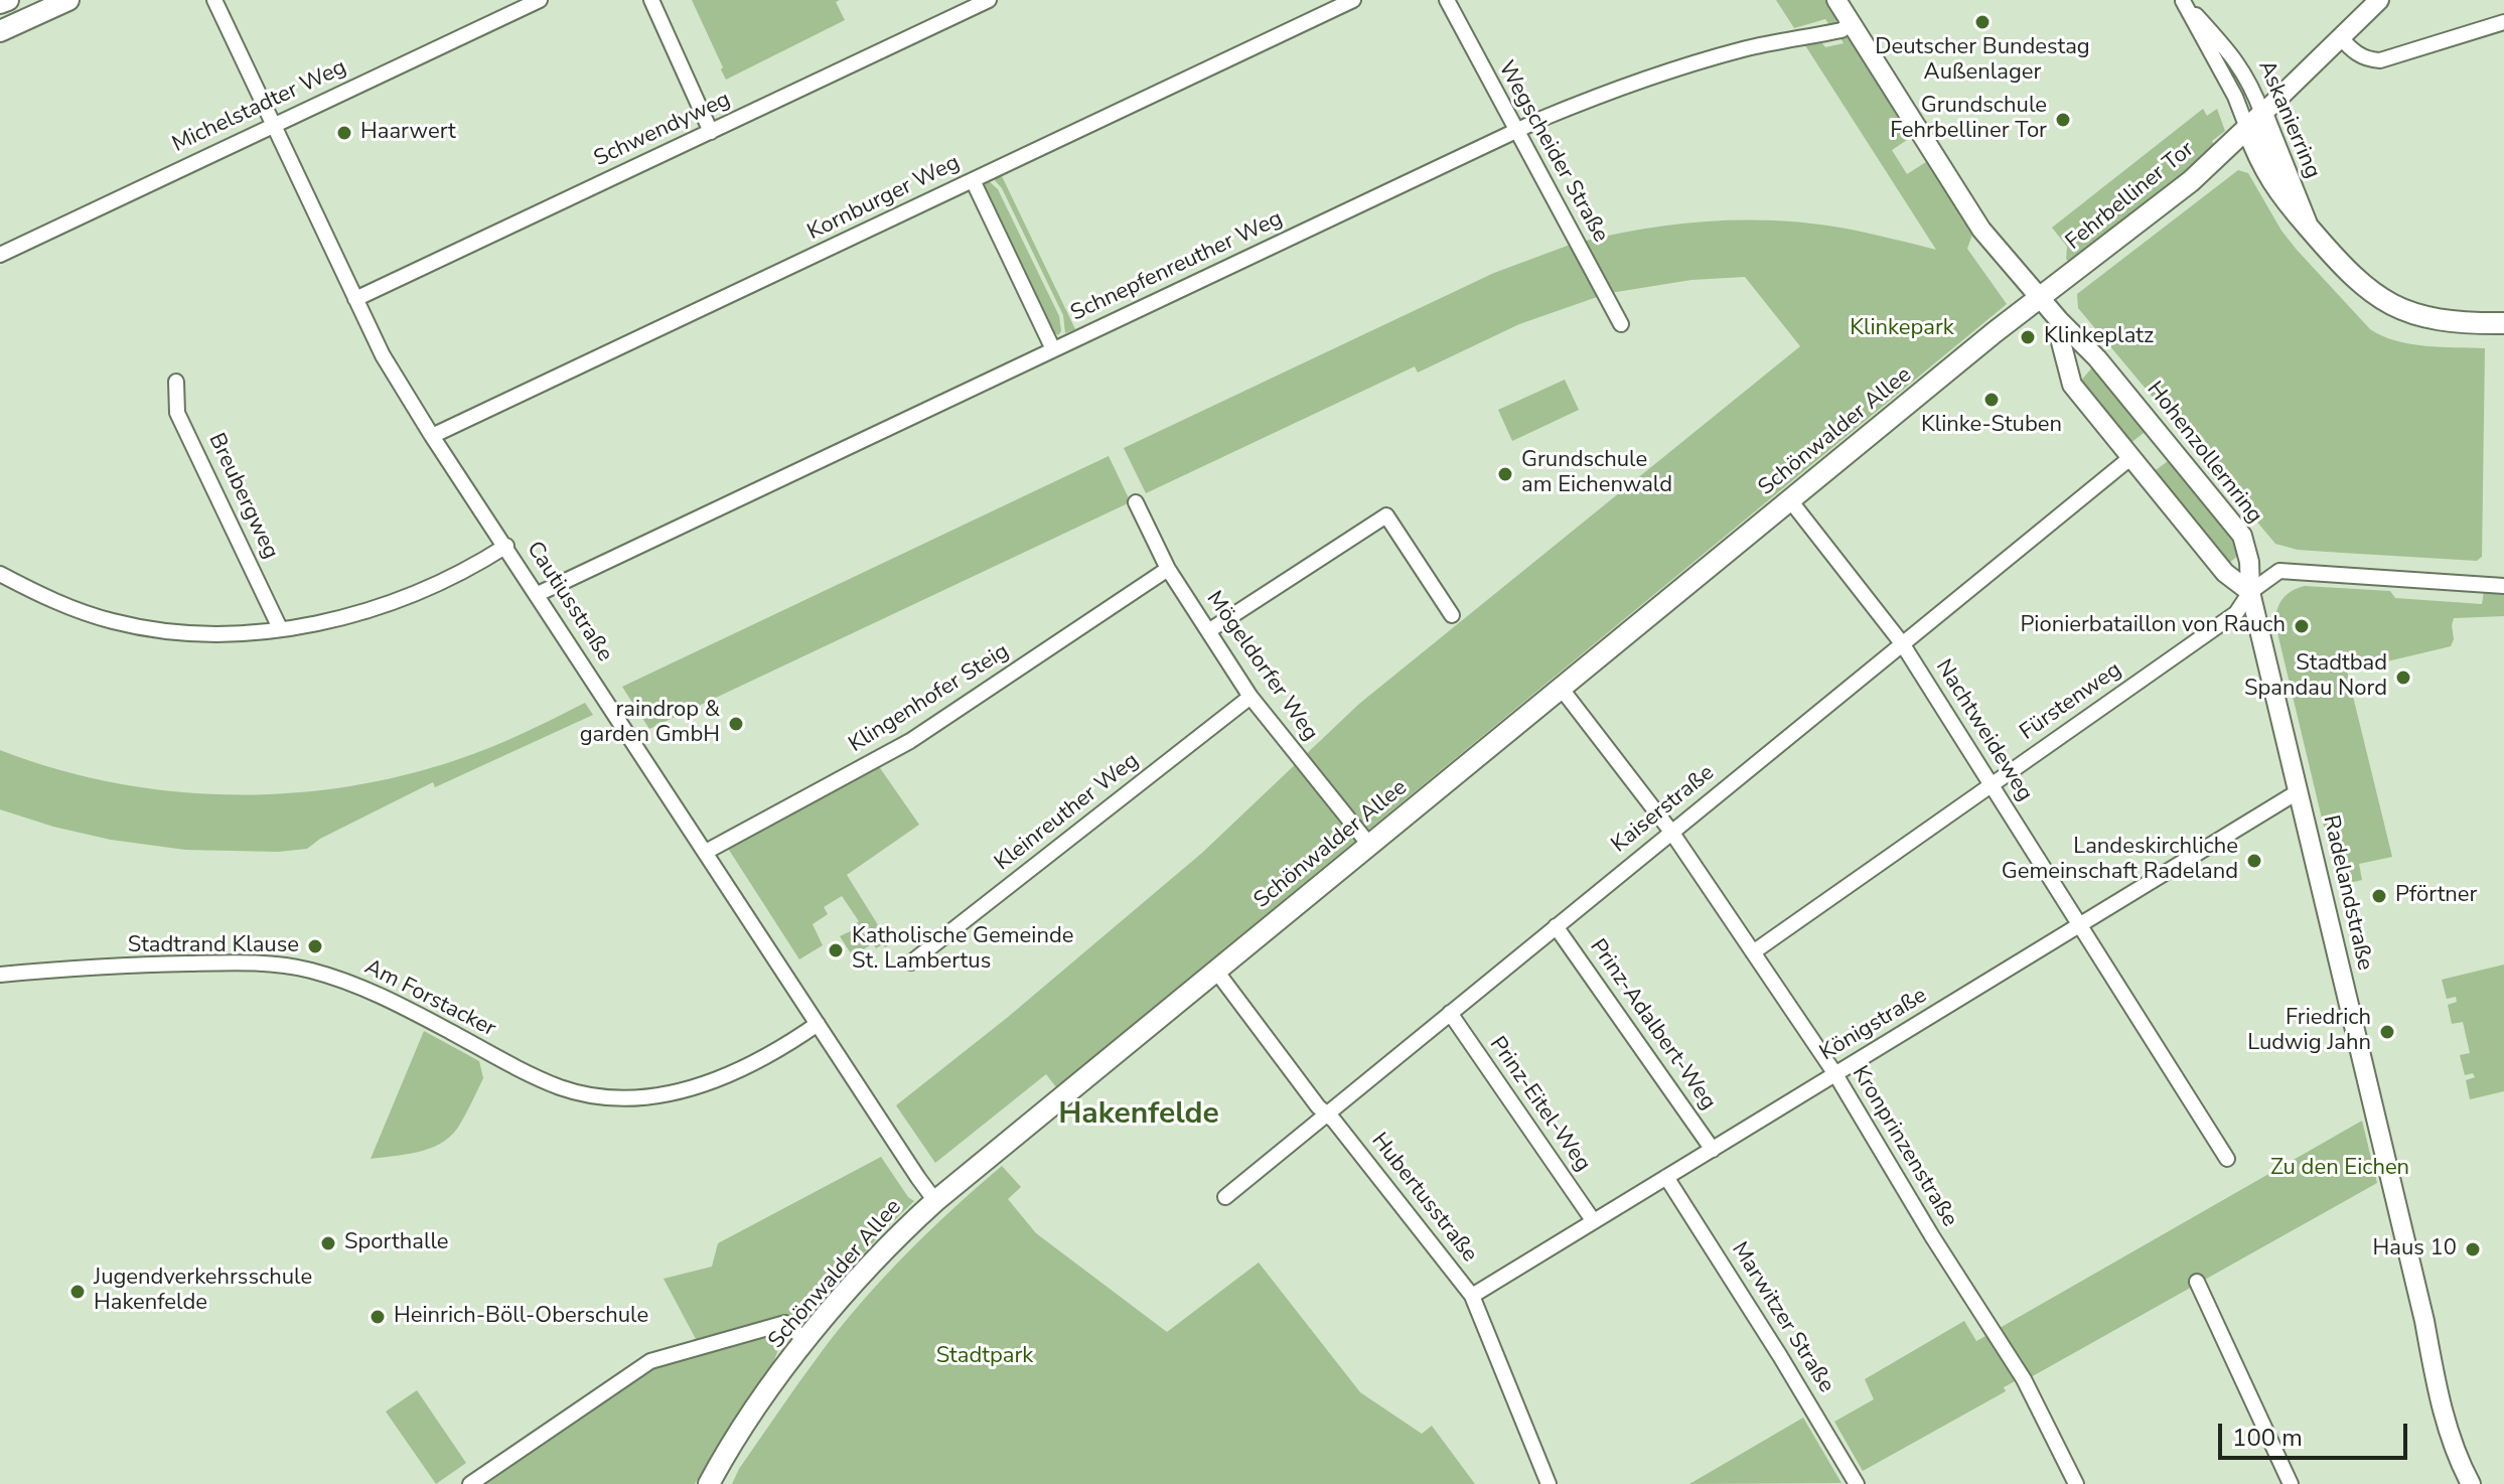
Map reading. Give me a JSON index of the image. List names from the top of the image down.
{
  "streets": {
    "main road": ["Askanierring", "Fehrbelliner Tor", "Schönwalder Allee"],
    "street": [
      "Michelstadter Weg",
      "Schwendyweg",
      "Wegscheider Straße",
      "Kornburger Weg",
      "Schnepfenreuther Weg",
      "Hohenzollernring",
      "Breubergweg",
      "Cautiusstraße",
      "Mögeldorfer Weg",
      "Klingenhofer Steig",
      "Fürstenweg",
      "Nachtweideweg",
      "Kaiserstraße",
      "Kleinreuther Weg",
      "Radelandstraße",
      "Am Forstacker",
      "Prinz-Adalbert-Weg",
      "Königstraße",
      "Prinz-Eitel-Weg",
      "Kronprinzenstraße",
      "Hubertusstraße",
      "Marwitzer Straße"
    ]
  },
  "crossings": [
    ["Michelstadter Weg", "Cautiusstraße"],
    ["Askanierring", "Fehrbelliner Tor"],
    ["Schwendyweg", "Cautiusstraße"],
    ["Wegscheider Straße", "Schnepfenreuther Weg"],
    ["Fehrbelliner Tor", "Schönwalder Allee"],
    ["Fehrbelliner Tor", "Hohenzollernring"],
    ["Kornburger Weg", "Cautiusstraße"],
    ["Schnepfenreuther Weg", "Hohenzollernring"],
    ["Schnepfenreuther Weg", "Cautiusstraße"],
    ["Schönwalder Allee", "Hohenzollernring"],
    ["Schönwalder Allee", "Cautiusstraße"],
    ["Schönwalder Allee", "Mögeldorfer Weg"],
    ["Schönwalder Allee", "Nachtweideweg"],
    ["Schönwalder Allee", "Kronprinzenstraße"],
    ["Schönwalder Allee", "Hubertusstraße"],
    ["Hohenzollernring", "Fürstenweg"],
    ["Hohenzollernring", "Radelandstraße"],
    ["Cautiusstraße", "Klingenhofer Steig"],
    ["Cautiusstraße", "Am Forstacker"],
    ["Mögeldorfer Weg", "Klingenhofer Steig"],
    ["Mögeldorfer Weg", "Kleinreuther Weg"],
    ["Fürstenweg", "Nachtweideweg"],
    ["Fürstenweg", "Radelandstraße"],
    ["Fürstenweg", "Kronprinzenstraße"],
    ["Nachtweideweg", "Kaiserstraße"],
    ["Nachtweideweg", "Königstraße"],
    ["Kaiserstraße", "Prinz-Adalbert-Weg"],
    ["Kaiserstraße", "Prinz-Eitel-Weg"],
    ["Kaiserstraße", "Kronprinzenstraße"],
    ["Kaiserstraße", "Hubertusstraße"],
    ["Radelandstraße", "Königstraße"],
    ["Prinz-Adalbert-Weg", "Königstraße"],
    ["Königstraße", "Prinz-Eitel-Weg"],
    ["Königstraße", "Kronprinzenstraße"],
    ["Königstraße", "Hubertusstraße"],
    ["Königstraße", "Marwitzer Straße"]
  ],
  "districts": ["Hakenfelde"],
  "parks": ["Klinkepark", "Zu den Eichen", "Stadtpark"],
  "places": [
    "Deutscher Bundestag Außenlager",
    "Grundschule Fehrbelliner Tor",
    "Haarwert",
    "Klinkeplatz",
    "Klinke-Stuben",
    "Grundschule am Eichenwald",
    "Pionierbataillon von Rauch",
    "Stadtbad Spandau Nord",
    "raindrop & garden GmbH",
    "Landeskirchliche Gemeinschaft Radeland",
    "Pförtner",
    "Stadtrand Klause",
    "Katholische Gemeinde St. Lambertus",
    "Friedrich Ludwig Jahn",
    "Sporthalle",
    "Haus 10",
    "Jugendverkehrsschule Hakenfelde",
    "Heinrich-Böll-Oberschule"
  ],
  "scale_bar": "100 m"
}
